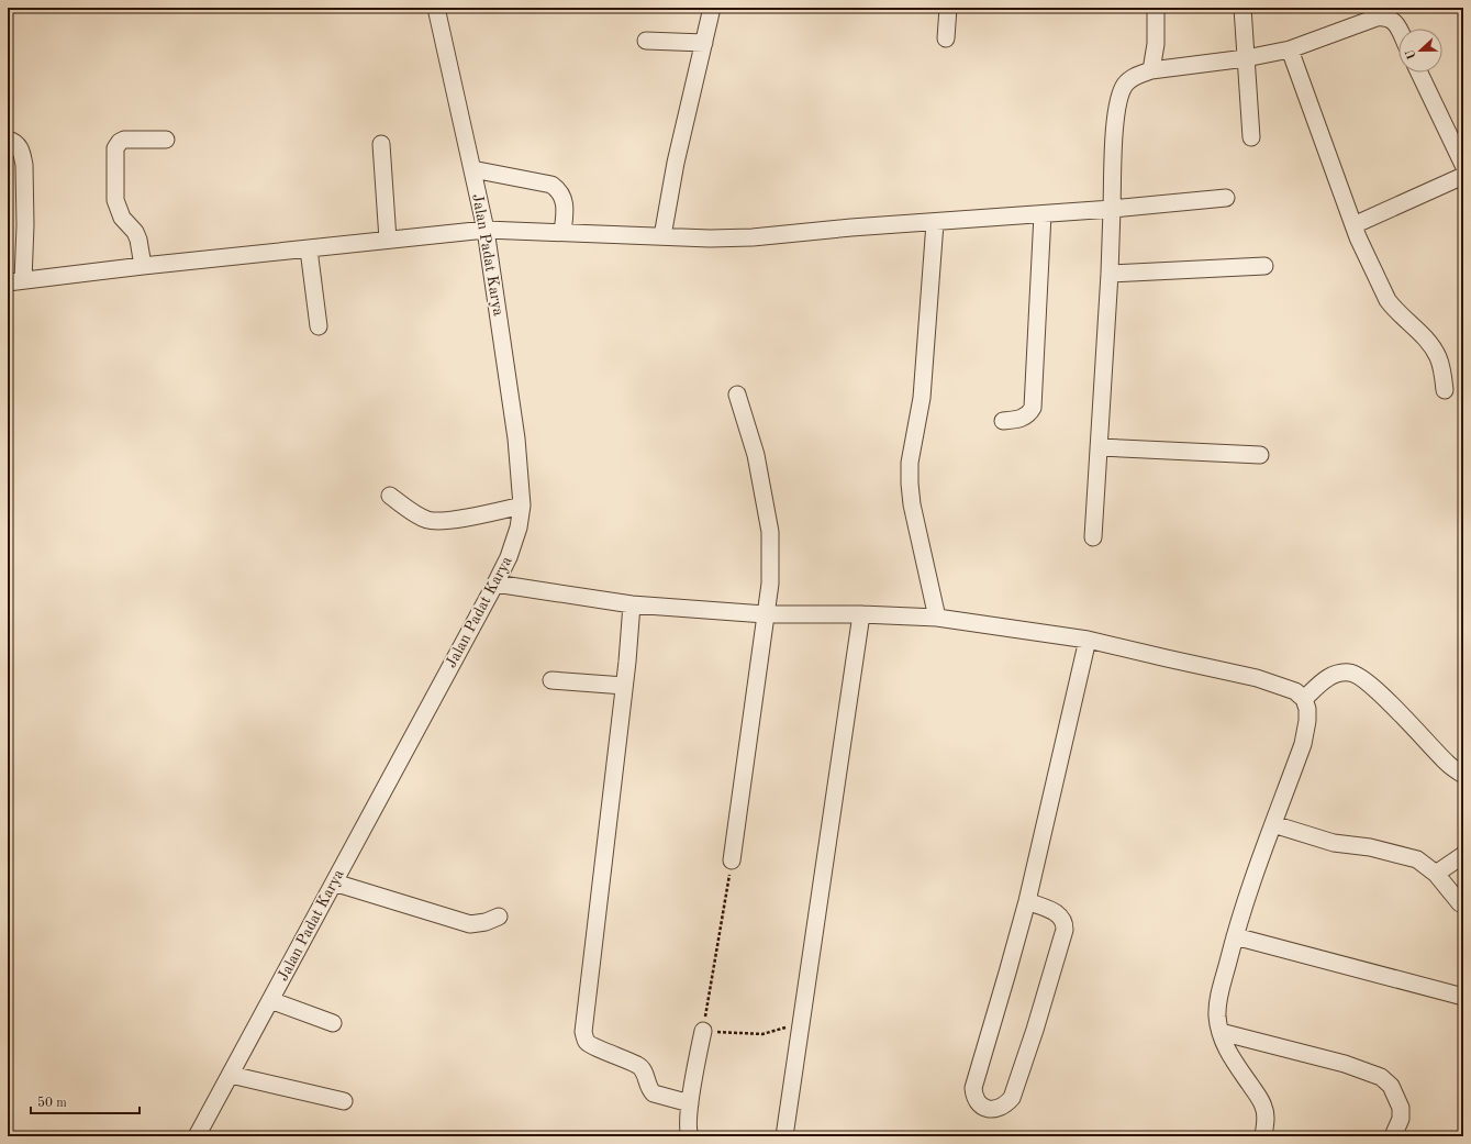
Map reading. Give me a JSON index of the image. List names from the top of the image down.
{
  "streets": {
    "street": ["Jalan Padat Karya"]
  },
  "scale_bar": "50 m",
  "north": "left"
}
